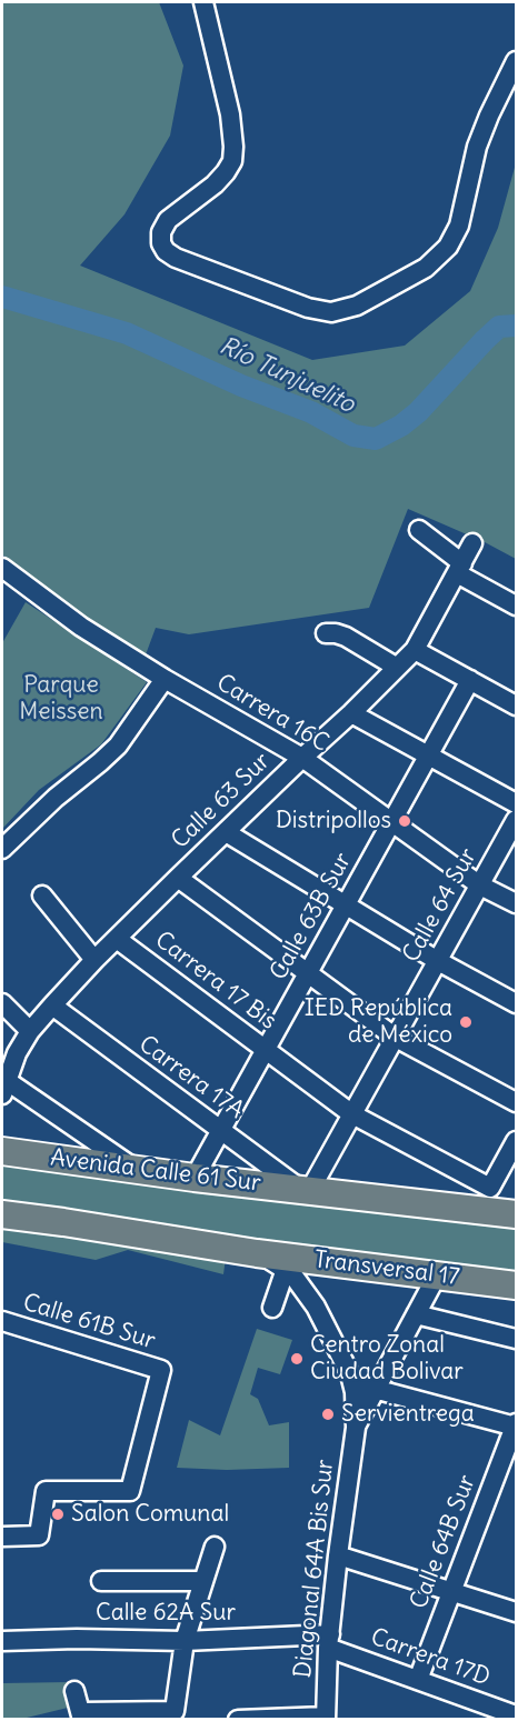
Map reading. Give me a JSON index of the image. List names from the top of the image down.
{
  "streets": {
    "highway": ["Avenida Calle 61 Sur", "Transversal 17"],
    "street": [
      "Carrera 16C",
      "Calle 63 Sur",
      "Calle 64 Sur",
      "Calle 63B Sur",
      "Carrera 17 Bis",
      "Carrera 17A",
      "Calle 61B Sur",
      "Calle 64B Sur",
      "Diagonal 64A Bis Sur",
      "Calle 62A Sur",
      "Carrera 17D"
    ]
  },
  "crossings": [
    ["Carrera 16C", "Calle 63 Sur"],
    ["Carrera 16C", "Calle 64 Sur"],
    ["Carrera 16C", "Calle 63B Sur"],
    ["Calle 63 Sur", "Carrera 17 Bis"],
    ["Calle 63 Sur", "Carrera 17A"],
    ["Calle 64 Sur", "Carrera 17 Bis"],
    ["Calle 64 Sur", "Carrera 17A"],
    ["Calle 64 Sur", "Avenida Calle 61 Sur"],
    ["Calle 63B Sur", "Carrera 17 Bis"],
    ["Calle 63B Sur", "Carrera 17A"],
    ["Calle 63B Sur", "Avenida Calle 61 Sur"],
    ["Carrera 17A", "Avenida Calle 61 Sur"],
    ["Calle 64B Sur", "Carrera 17D"],
    ["Diagonal 64A Bis Sur", "Calle 62A Sur"],
    ["Diagonal 64A Bis Sur", "Carrera 17D"],
    ["Calle 62A Sur", "Carrera 17D"]
  ],
  "water": ["Río Tunjuelito"],
  "parks": ["Parque Meissen"],
  "places": [
    "Distripollos",
    "IED República de México",
    "Centro Zonal Ciudad Bolivar",
    "Servientrega",
    "Salon Comunal"
  ]
}
